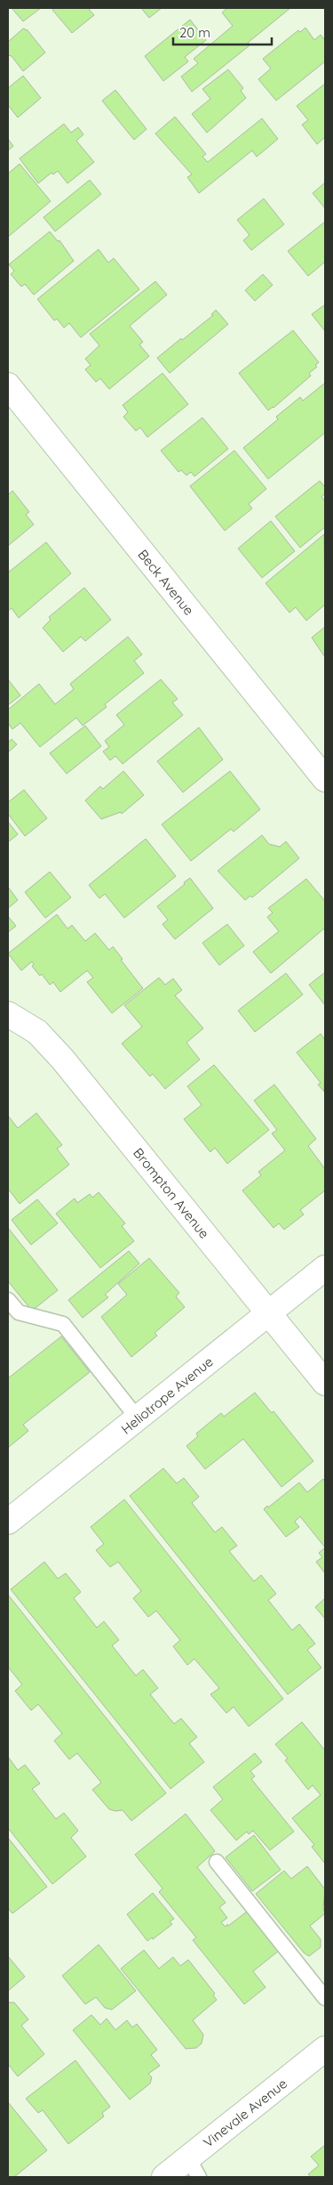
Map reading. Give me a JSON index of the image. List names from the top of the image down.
{
  "streets": {
    "street": [
      "Beck Avenue",
      "Brompton Avenue",
      "Heliotrope Avenue",
      "Vinevale Avenue"
    ]
  },
  "crossings": [
    ["Brompton Avenue", "Heliotrope Avenue"]
  ],
  "scale_bar": "20 m"
}
